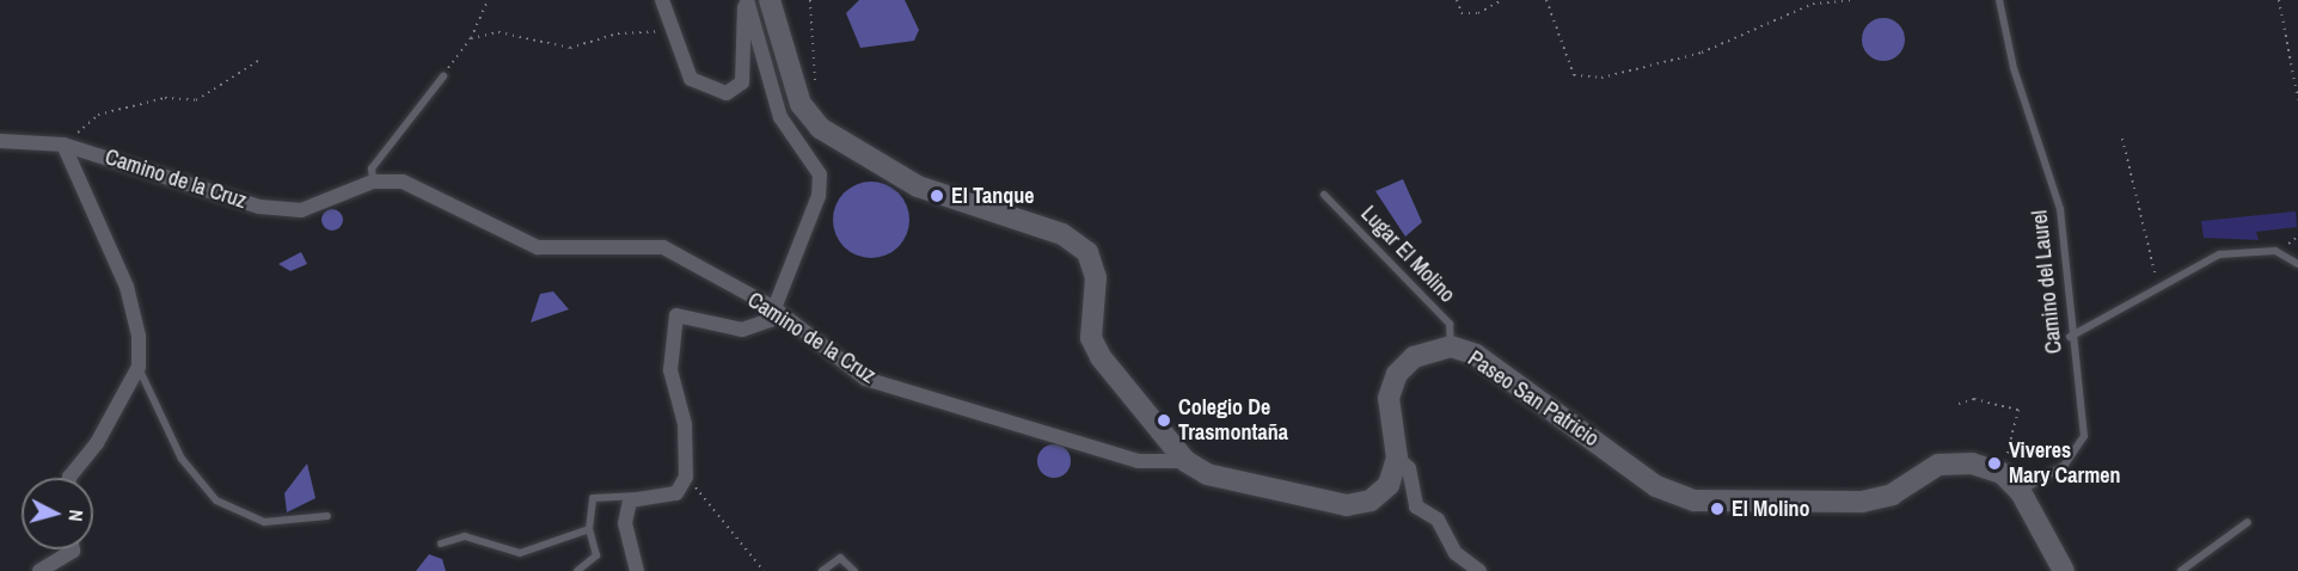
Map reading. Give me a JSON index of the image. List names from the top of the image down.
{
  "streets": {
    "street": ["Camino de la Cruz", "Paseo San Patricio"],
    "lane": ["Lugar El Molino", "Camino del Laurel"]
  },
  "crossings": [
    ["Camino de la Cruz", "Paseo San Patricio"],
    ["Lugar El Molino", "Paseo San Patricio"]
  ],
  "places": [
    "El Tanque",
    "Colegio De Trasmontaña",
    "Viveres Mary Carmen",
    "El Molino"
  ],
  "north": "right"
}
